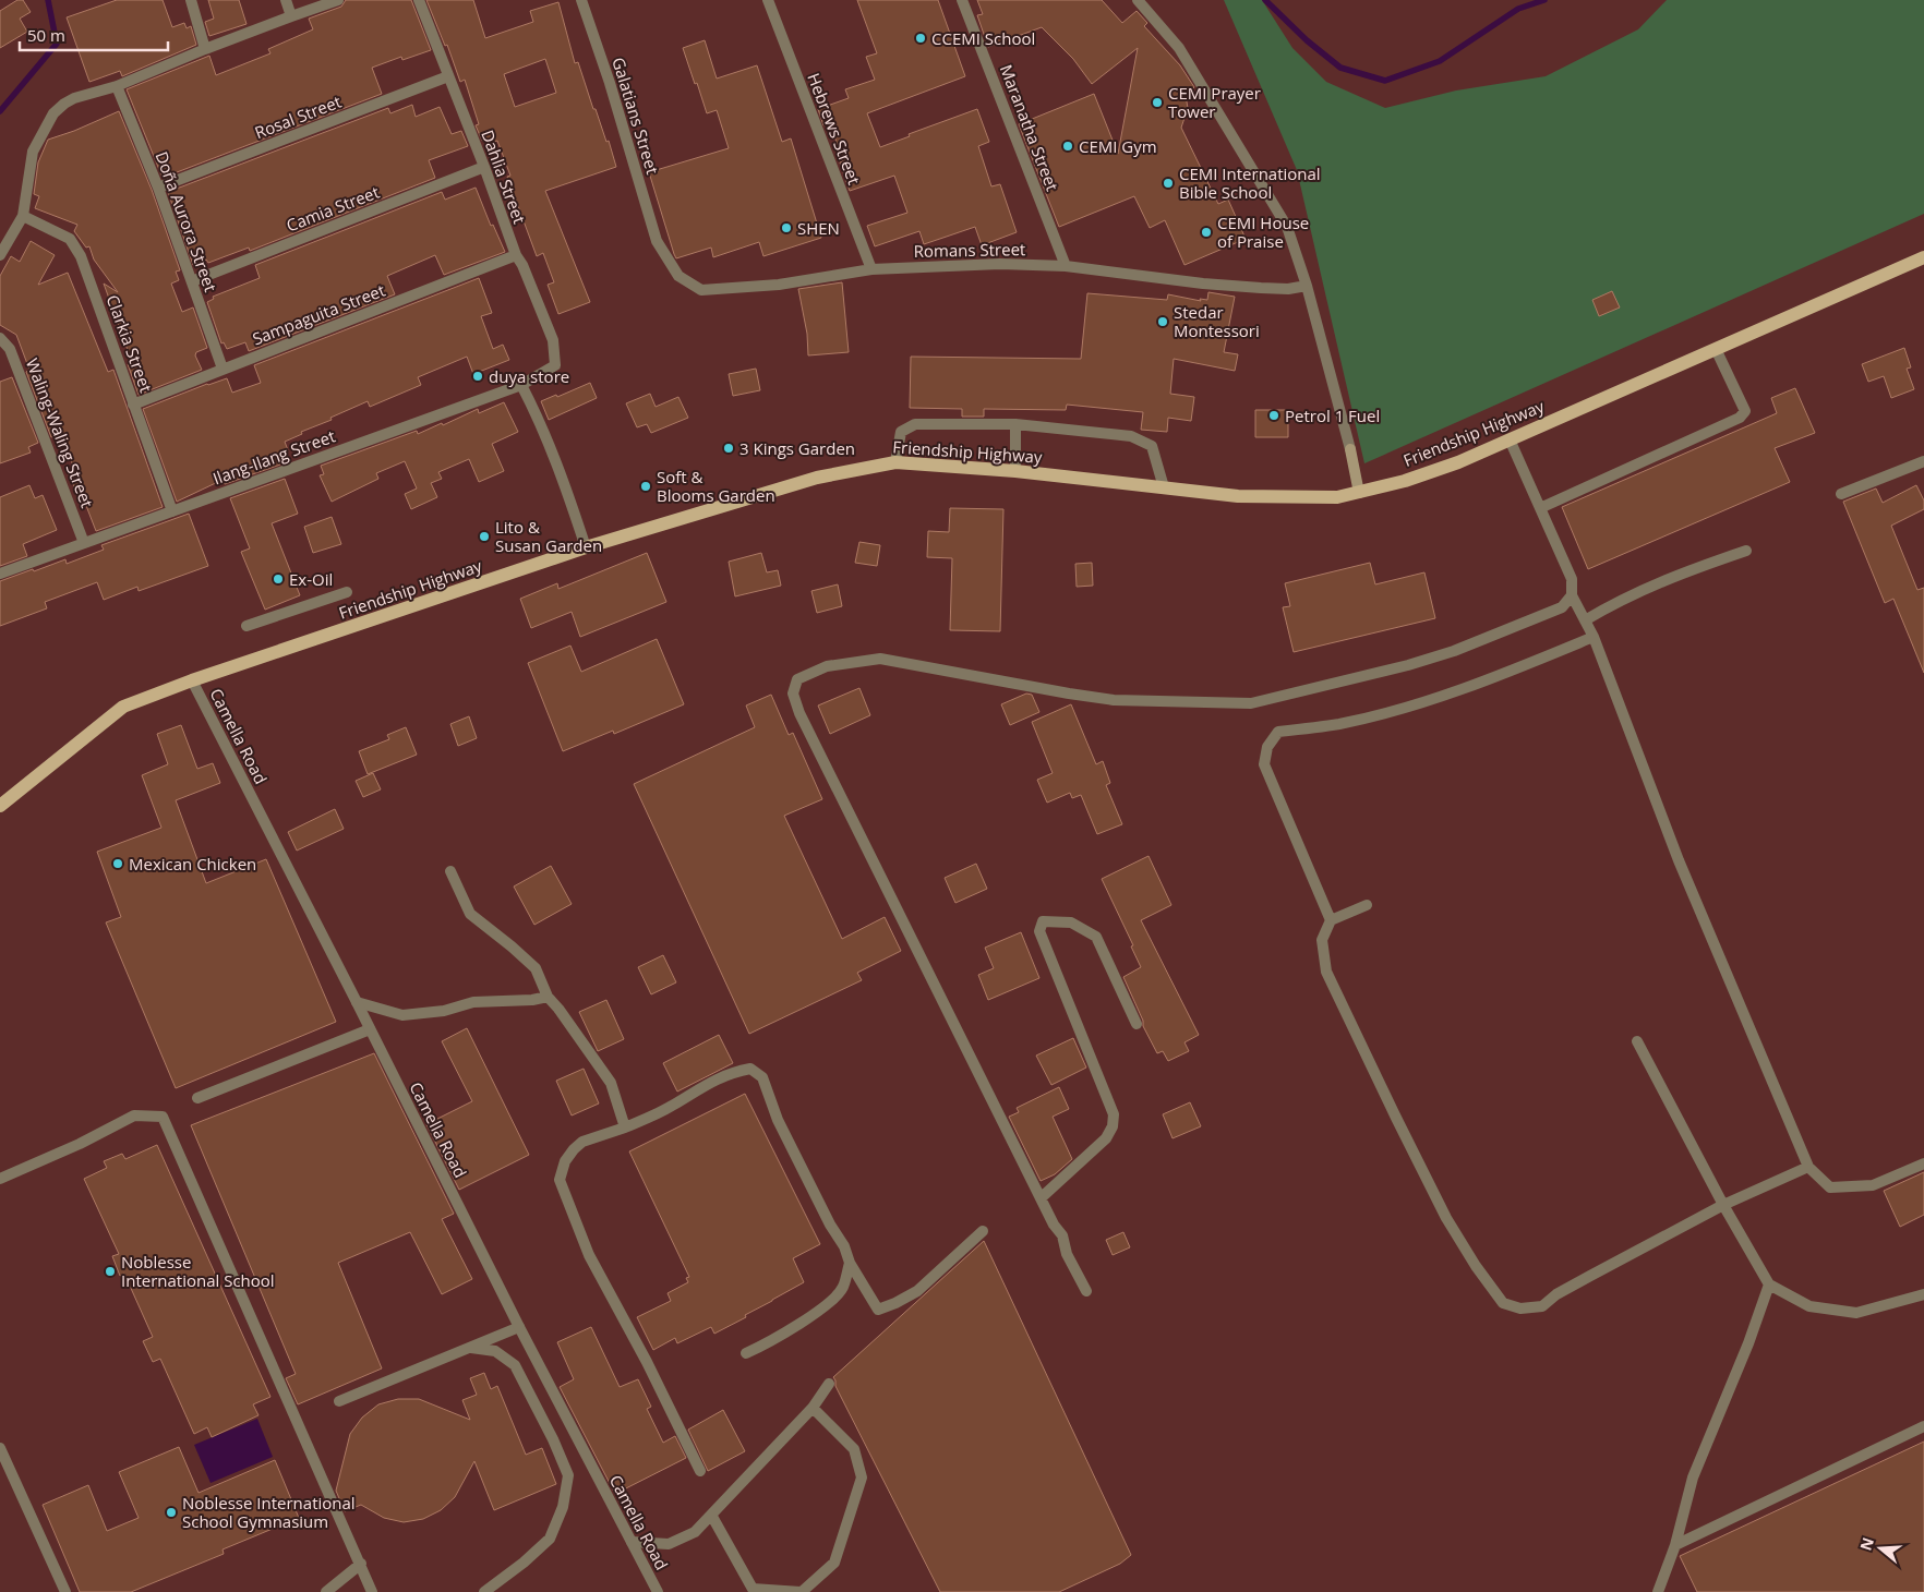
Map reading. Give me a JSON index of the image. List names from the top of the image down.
{
  "streets": {
    "main road": ["Friendship Highway"],
    "street": [
      "Galatians Street",
      "Rosal Street",
      "Maranatha Street",
      "Hebrews Street",
      "Dahlia Street",
      "Camia Street",
      "Doña Aurora Street",
      "Romans Street",
      "Sampaguita Street",
      "Clarkia Street",
      "Waling-Waling Street",
      "Ilang-Ilang Street",
      "Camella Road"
    ]
  },
  "crossings": [
    ["Galatians Street", "Romans Street"],
    ["Rosal Street", "Dahlia Street"],
    ["Rosal Street", "Doña Aurora Street"],
    ["Maranatha Street", "Romans Street"],
    ["Hebrews Street", "Romans Street"],
    ["Dahlia Street", "Camia Street"],
    ["Dahlia Street", "Sampaguita Street"],
    ["Dahlia Street", "Ilang-Ilang Street"],
    ["Camia Street", "Doña Aurora Street"],
    ["Doña Aurora Street", "Sampaguita Street"],
    ["Sampaguita Street", "Clarkia Street"],
    ["Clarkia Street", "Ilang-Ilang Street"],
    ["Waling-Waling Street", "Ilang-Ilang Street"],
    ["Friendship Highway", "Camella Road"]
  ],
  "places": [
    "CCEMI School",
    "CEMI Prayer Tower",
    "CEMI Gym",
    "CEMI International Bible School",
    "SHEN",
    "CEMI House of Praise",
    "Stedar Montessori",
    "duya store",
    "Petrol 1 Fuel",
    "3 Kings Garden",
    "Soft & Blooms Garden",
    "Lito & Susan Garden",
    "Ex-Oil",
    "Mexican Chicken",
    "Noblesse International School",
    "Noblesse International School Gymnasium"
  ],
  "scale_bar": "50 m",
  "north": "left"
}
